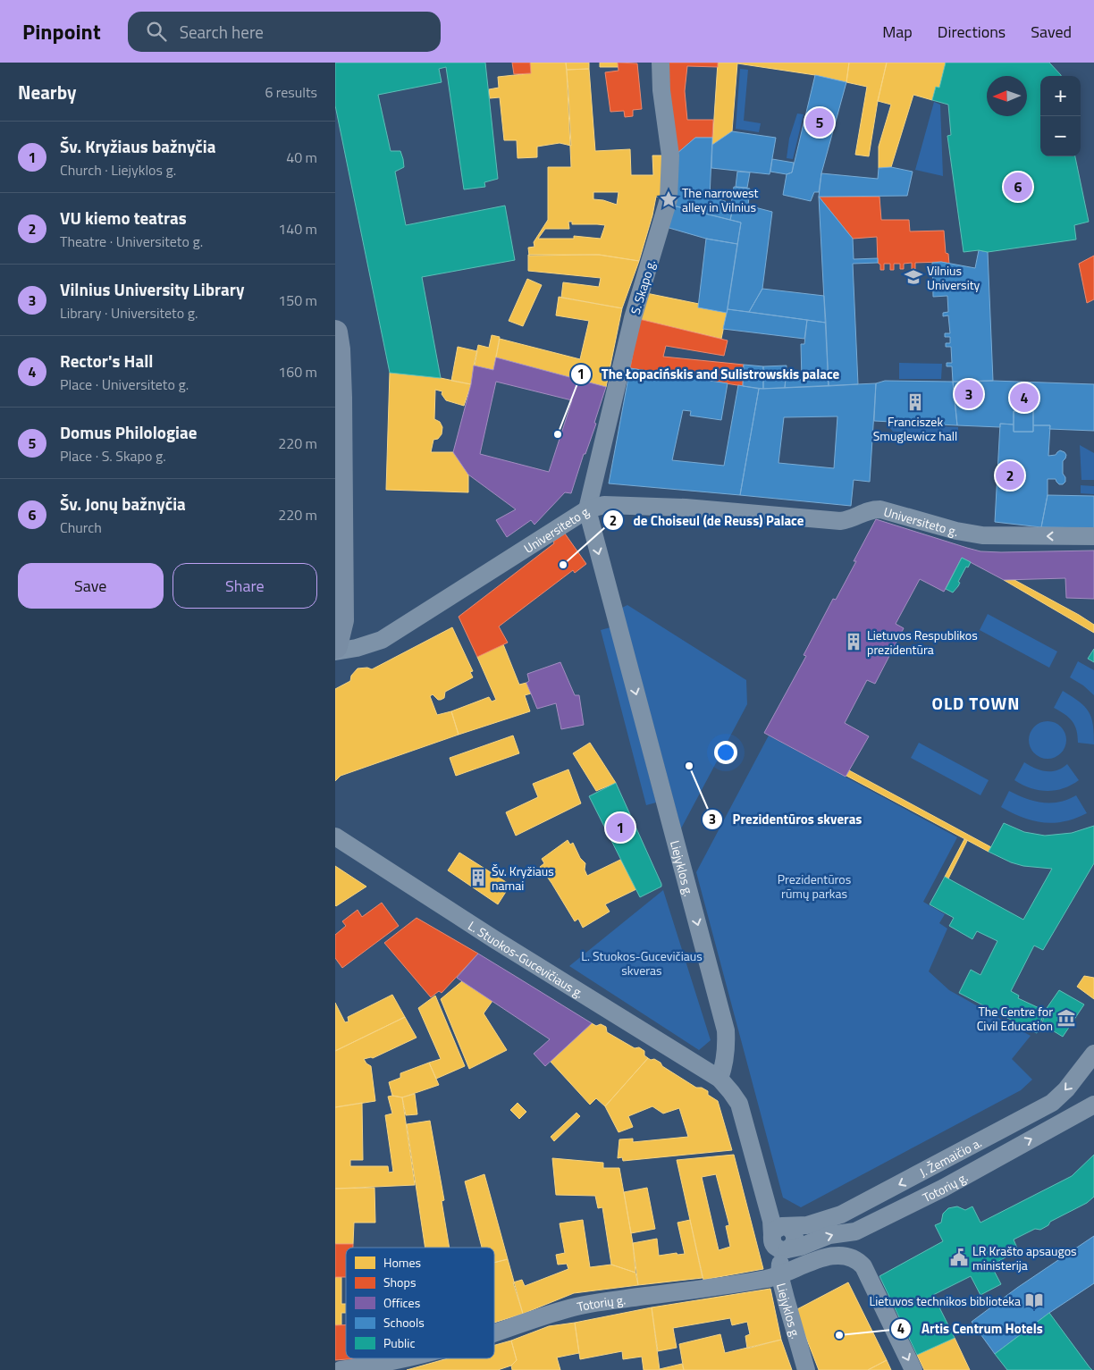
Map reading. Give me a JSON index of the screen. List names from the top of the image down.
{
  "streets": {
    "street": [
      "S. Skapo g.",
      "Universiteto g.",
      "Liejyklos g.",
      "L. Stuokos-Gucevičiaus g.",
      "J. Žemaičio a.",
      "Totorių g."
    ]
  },
  "crossings": [
    ["S. Skapo g.", "Universiteto g."],
    ["S. Skapo g.", "Liejyklos g."],
    ["Universiteto g.", "Liejyklos g."],
    ["Liejyklos g.", "L. Stuokos-Gucevičiaus g."],
    ["Liejyklos g.", "J. Žemaičio a."],
    ["Liejyklos g.", "Totorių g."]
  ],
  "one_way": [
    "Universiteto g.",
    "Liejyklos g.",
    "J. Žemaičio a.",
    "Totorių g."
  ],
  "districts": ["OLD TOWN"],
  "parks": ["Prezidentūros rūmų parkas", "L. Stuokos-Gucevičiaus skveras"],
  "places": {
    "place": ["The narrowest alley in Vilnius"],
    "school or university": ["Vilnius University"],
    "building": ["Franciszek Smuglewicz hall", "Lietuvos Respublikos prezidentūra", "Šv. Kryžiaus namai"],
    "other": [
      "The Łopacińskis and Sulistrowskis palace",
      "de Choiseul (de Reuss) Palace",
      "Prezidentūros skveras",
      "Artis Centrum Hotels"
    ],
    "museum": ["The Centre for Civil Education"],
    "public building": ["LR Krašto apsaugos ministerija"],
    "library": ["Lietuvos technikos biblioteka"]
  },
  "legend": [
    "Homes",
    "Shops",
    "Offices",
    "Schools",
    "Public"
  ],
  "north": "left",
  "page": {
    "header": "Pinpoint",
    "search": "Search here",
    "nav": ["Map", "Directions", "Saved"],
    "heading": ["Nearby", "6 results"],
    "map_buttons": ["+", "−"],
    "pins": [
      "5",
      "6",
      "3",
      "4",
      "2",
      "1"
    ],
    "list": [
      {
        "mark": "1",
        "name": "Šv. Kryžiaus bažnyčia",
        "note": "Church · Liejyklos g.",
        "value": "40 m"
      },
      {
        "mark": "2",
        "name": "VU kiemo teatras",
        "note": "Theatre · Universiteto g.",
        "value": "140 m"
      },
      {
        "mark": "3",
        "name": "Vilnius University Library",
        "note": "Library · Universiteto g.",
        "value": "150 m"
      },
      {
        "mark": "4",
        "name": "Rector's Hall",
        "note": "Place · Universiteto g.",
        "value": "160 m"
      },
      {
        "mark": "5",
        "name": "Domus Philologiae",
        "note": "Place · S. Skapo g.",
        "value": "220 m"
      },
      {
        "mark": "6",
        "name": "Šv. Jonų bažnyčia",
        "note": "Church",
        "value": "220 m"
      }
    ],
    "buttons": ["Save", "Share"]
  }
}
